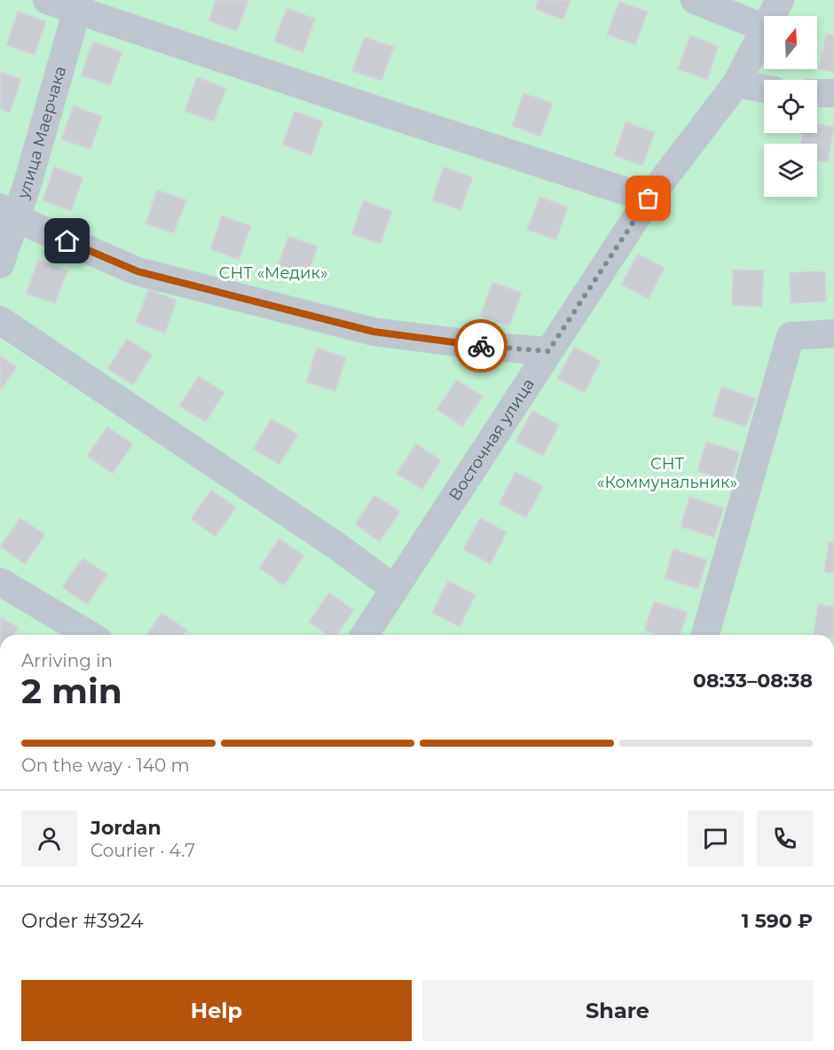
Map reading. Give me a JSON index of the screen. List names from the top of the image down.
{
  "streets": {
    "street": ["улица Маерчака", "Восточная улица"]
  },
  "parks": ["СНТ «Медик»", "СНТ «Коммунальник»"],
  "north": "top",
  "page": {
    "heading": ["2 min", "Arriving in", "08:33–08:38"],
    "panel": [
      "Jordan",
      "Courier · 4.7",
      "Order #3924",
      "1 590 ₽"
    ],
    "bar": "On the way · 140 m",
    "buttons": ["Help", "Share"]
  }
}
